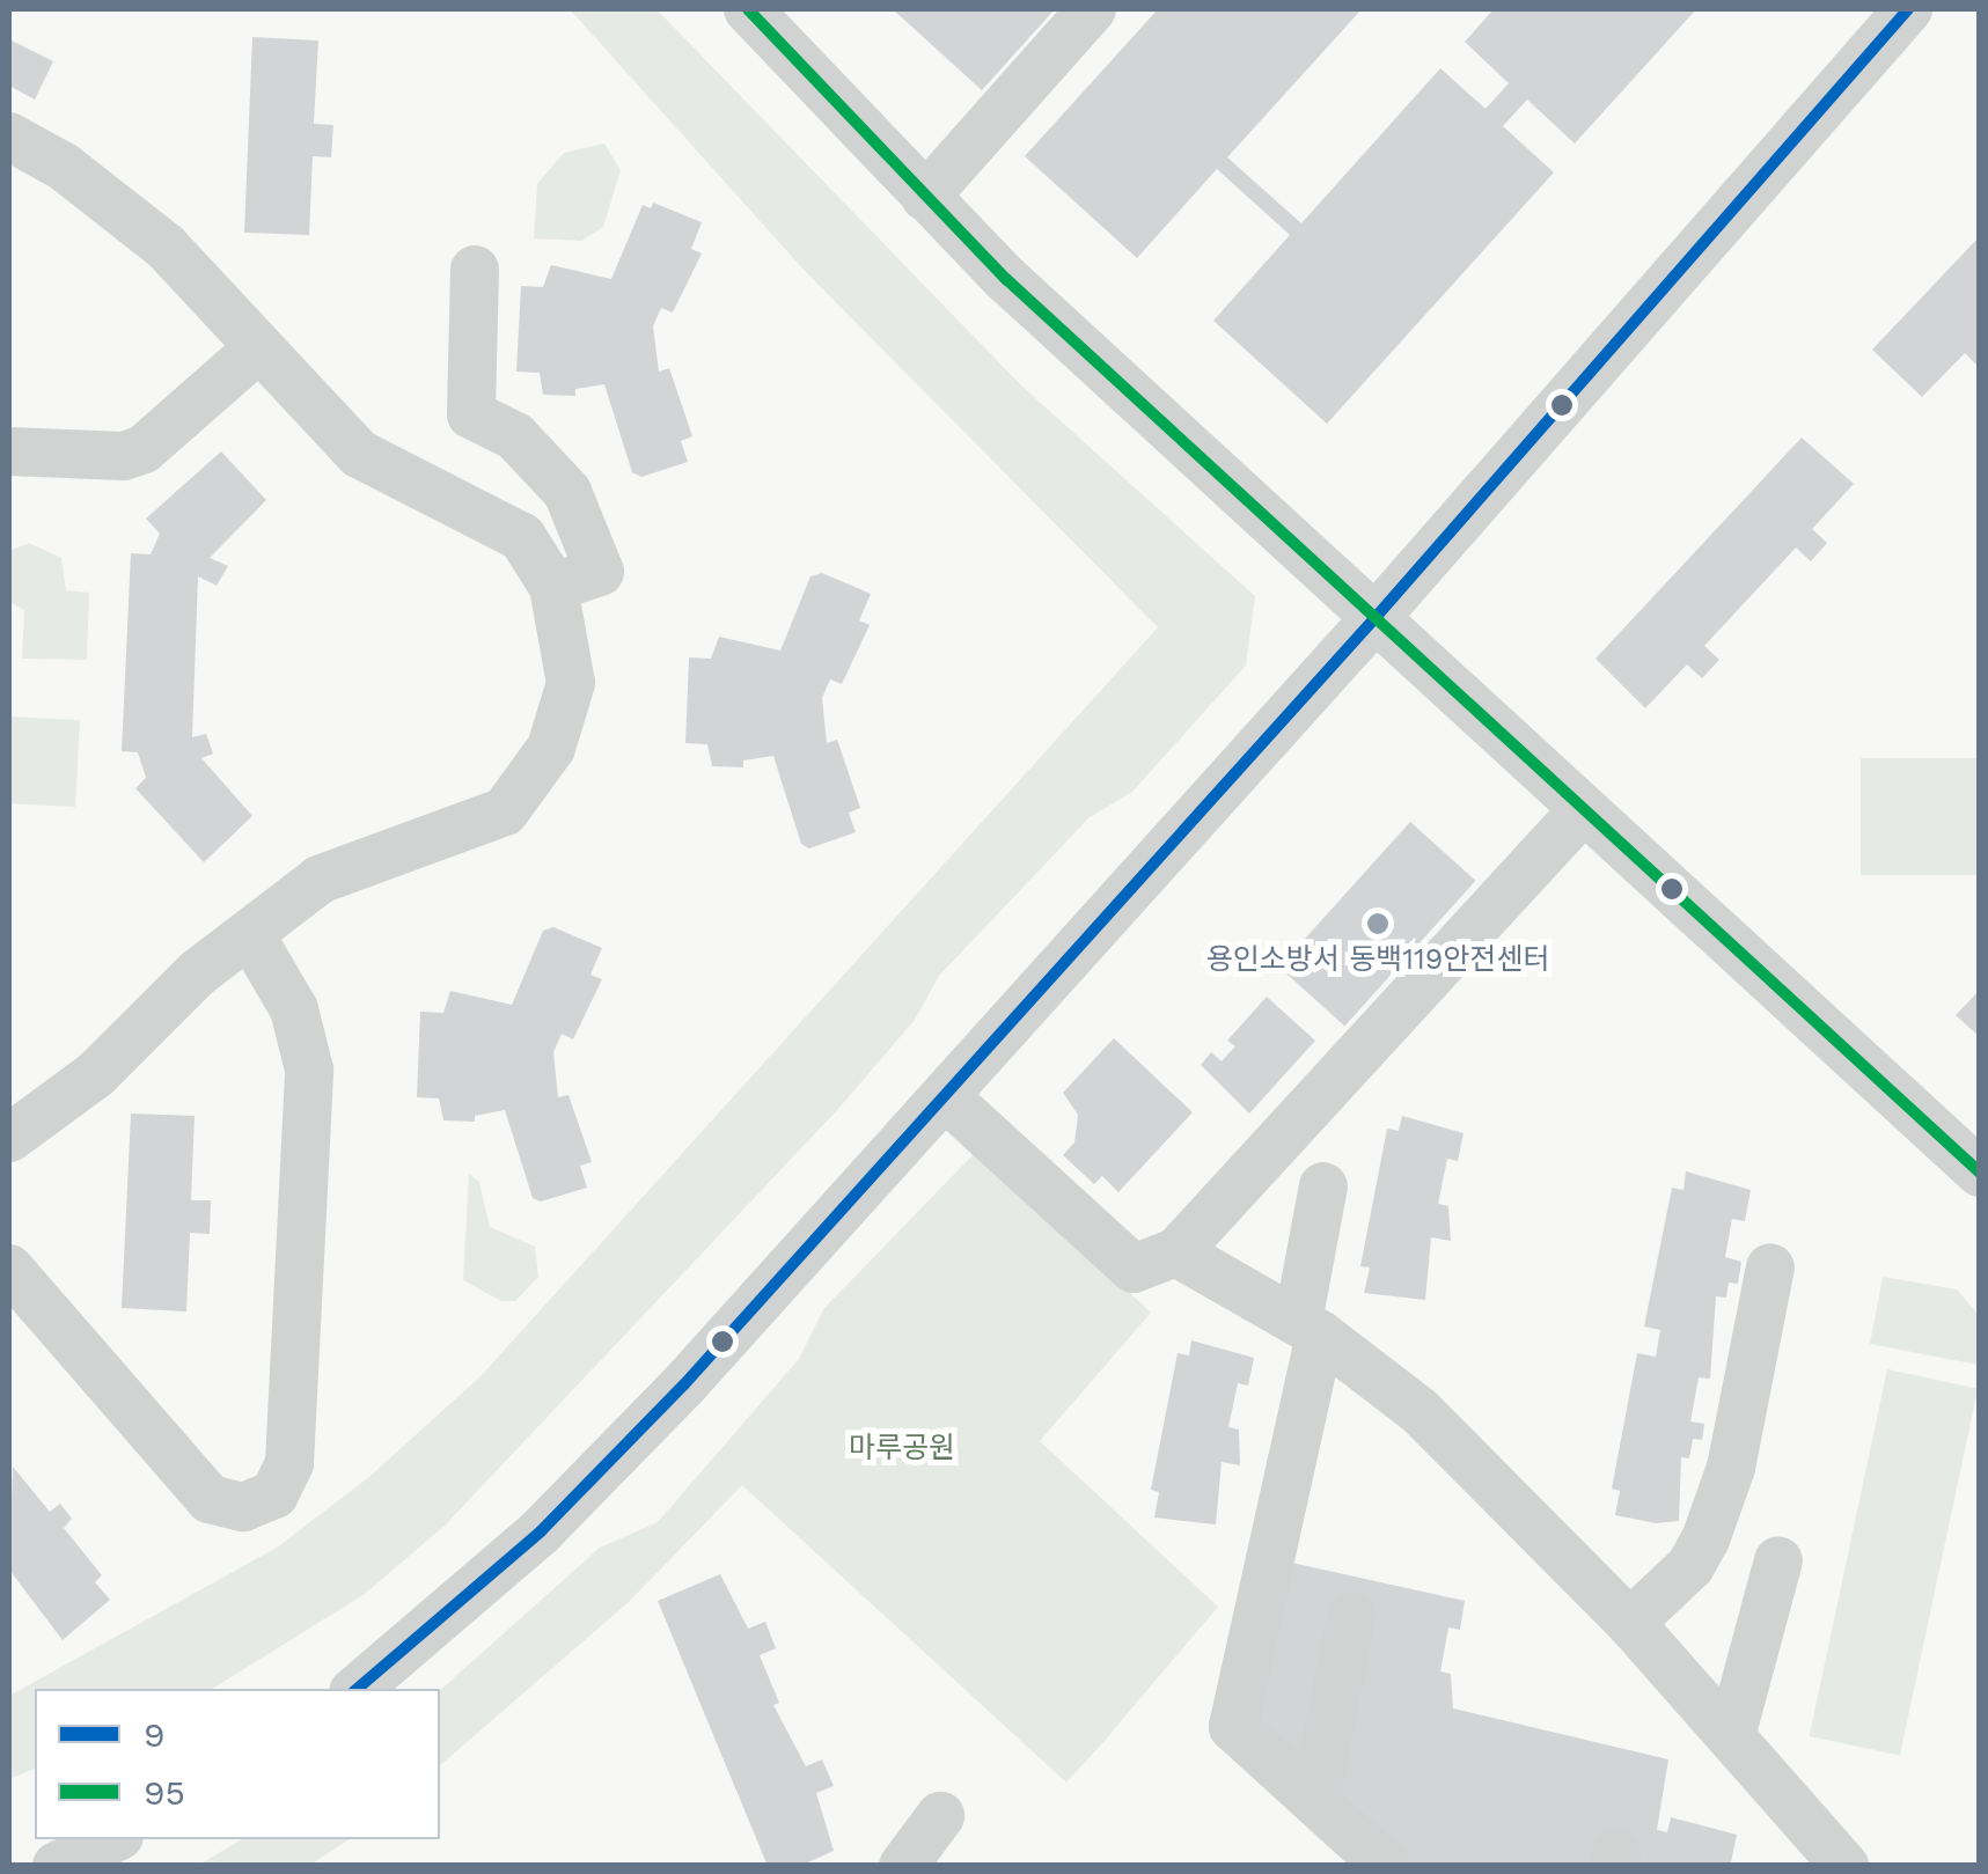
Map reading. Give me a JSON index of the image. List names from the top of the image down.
{
  "parks": ["마루공원"],
  "places": ["용인소방서 동백119안전센터"],
  "lines": ["transit line 9", "transit line 95"],
  "legend": ["9", "95"]
}
